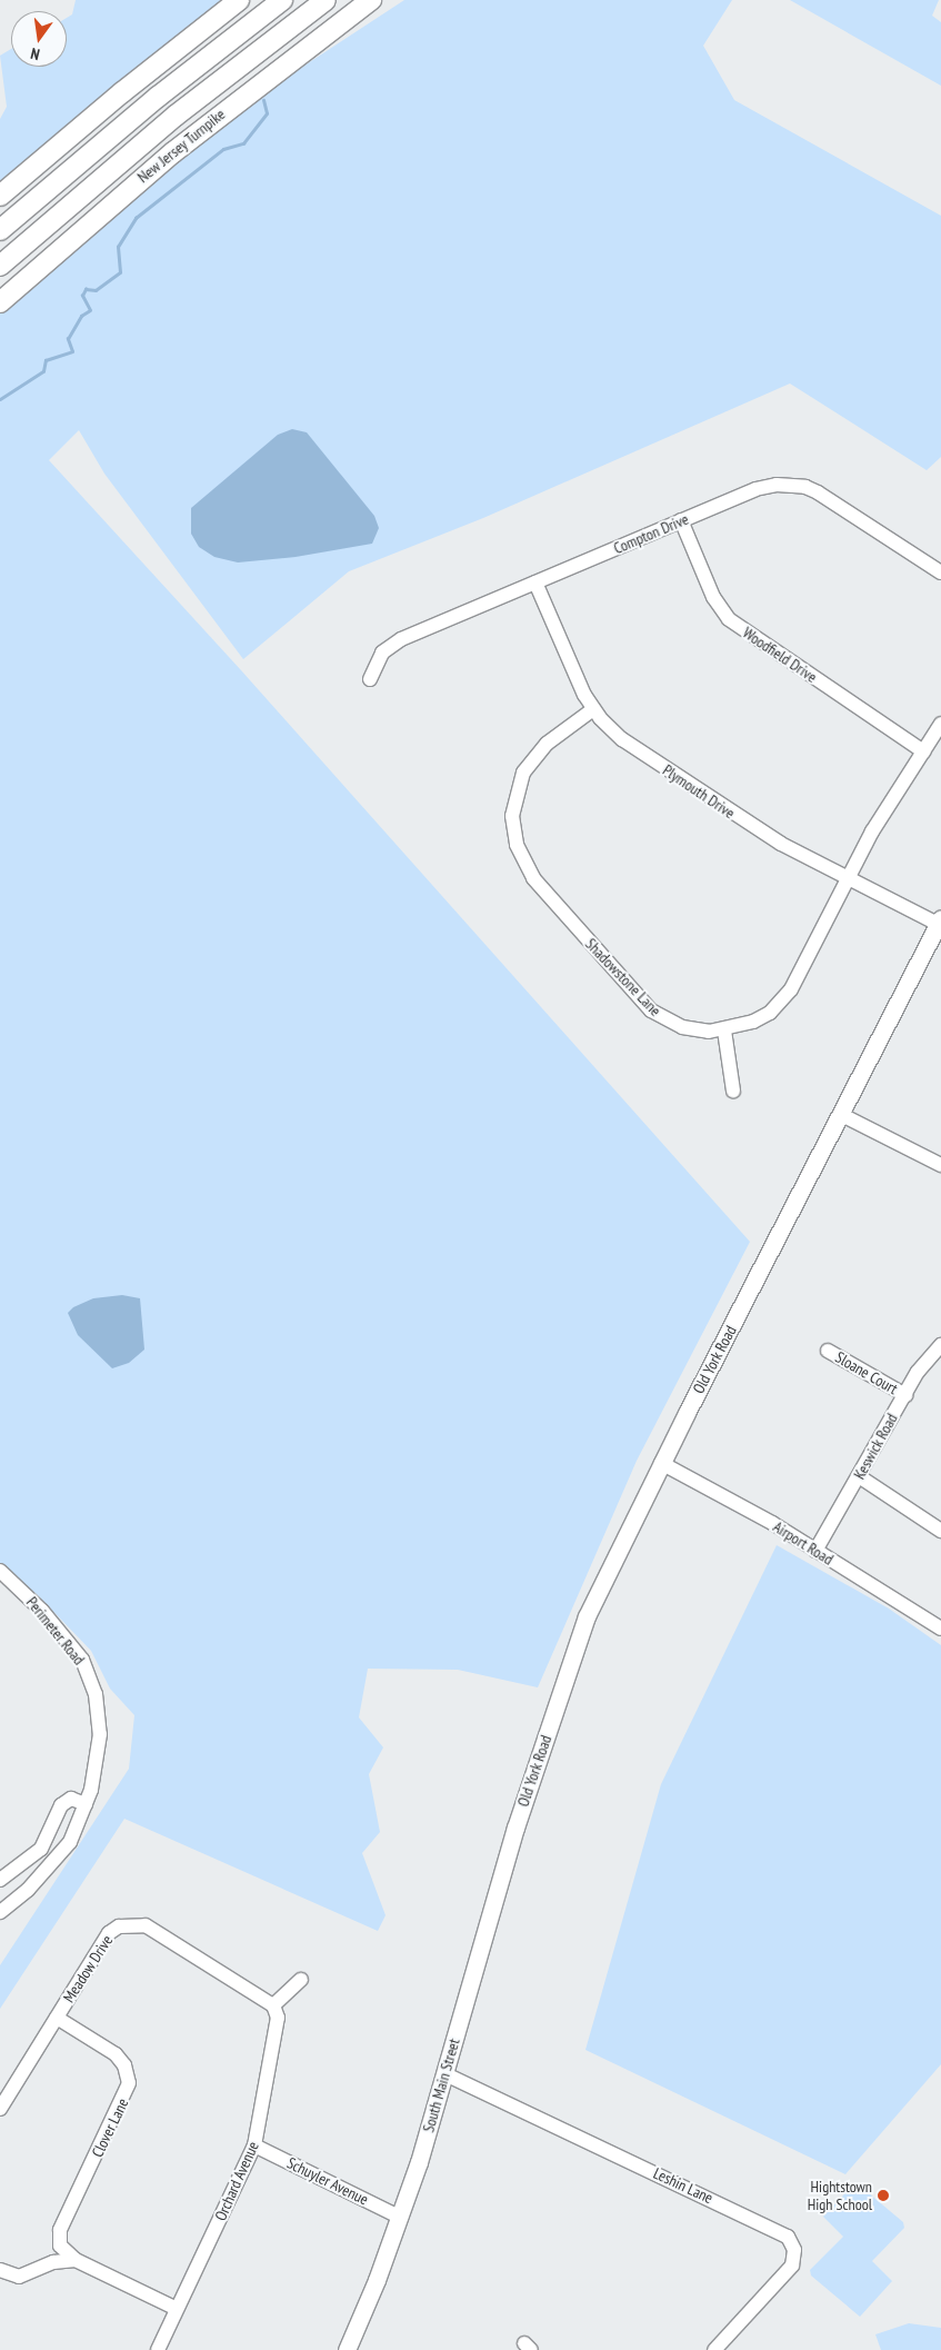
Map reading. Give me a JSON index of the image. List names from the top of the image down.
{
  "streets": {
    "highway": ["New Jersey Turnpike"],
    "main road": ["Old York Road", "South Main Street"],
    "street": [
      "Compton Drive",
      "Woodfield Drive",
      "Plymouth Drive",
      "Shadowstone Lane",
      "Sloane Court",
      "Keswick Road",
      "Airport Road",
      "Perimeter Road",
      "Meadow Drive",
      "Clover Lane",
      "Orchard Avenue",
      "Schuyler Avenue",
      "Leshin Lane"
    ]
  },
  "crossings": [
    ["Compton Drive", "Woodfield Drive"],
    ["Compton Drive", "Plymouth Drive"],
    ["Woodfield Drive", "Shadowstone Lane"],
    ["Plymouth Drive", "Shadowstone Lane"],
    ["Plymouth Drive", "Old York Road"],
    ["Old York Road", "Airport Road"],
    ["Old York Road", "South Main Street"],
    ["Sloane Court", "Keswick Road"],
    ["Keswick Road", "Airport Road"],
    ["Meadow Drive", "Clover Lane"],
    ["Meadow Drive", "Orchard Avenue"],
    ["South Main Street", "Schuyler Avenue"],
    ["South Main Street", "Leshin Lane"],
    ["Orchard Avenue", "Schuyler Avenue"]
  ],
  "places": ["Hightstown High School"],
  "north": "bottom"
}
